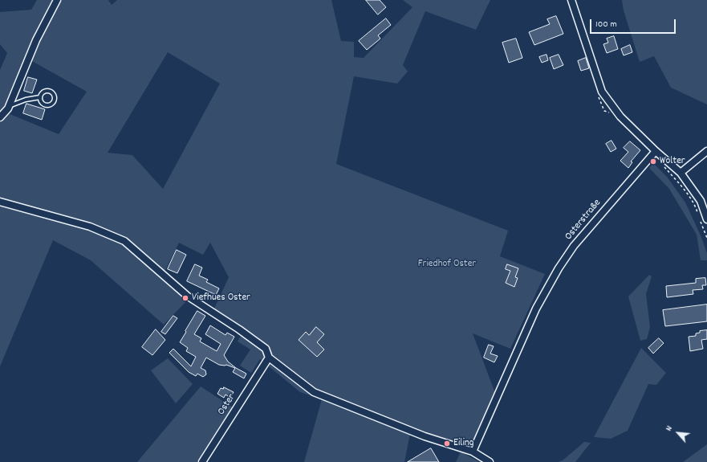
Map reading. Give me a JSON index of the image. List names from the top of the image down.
{
  "streets": {
    "street": ["Osterstraße", "Oster"]
  },
  "parks": ["Friedhof Oster"],
  "places": ["Wolter", "Viefhues Oster", "Eiling"],
  "scale_bar": "100 m",
  "north": "top left"
}
